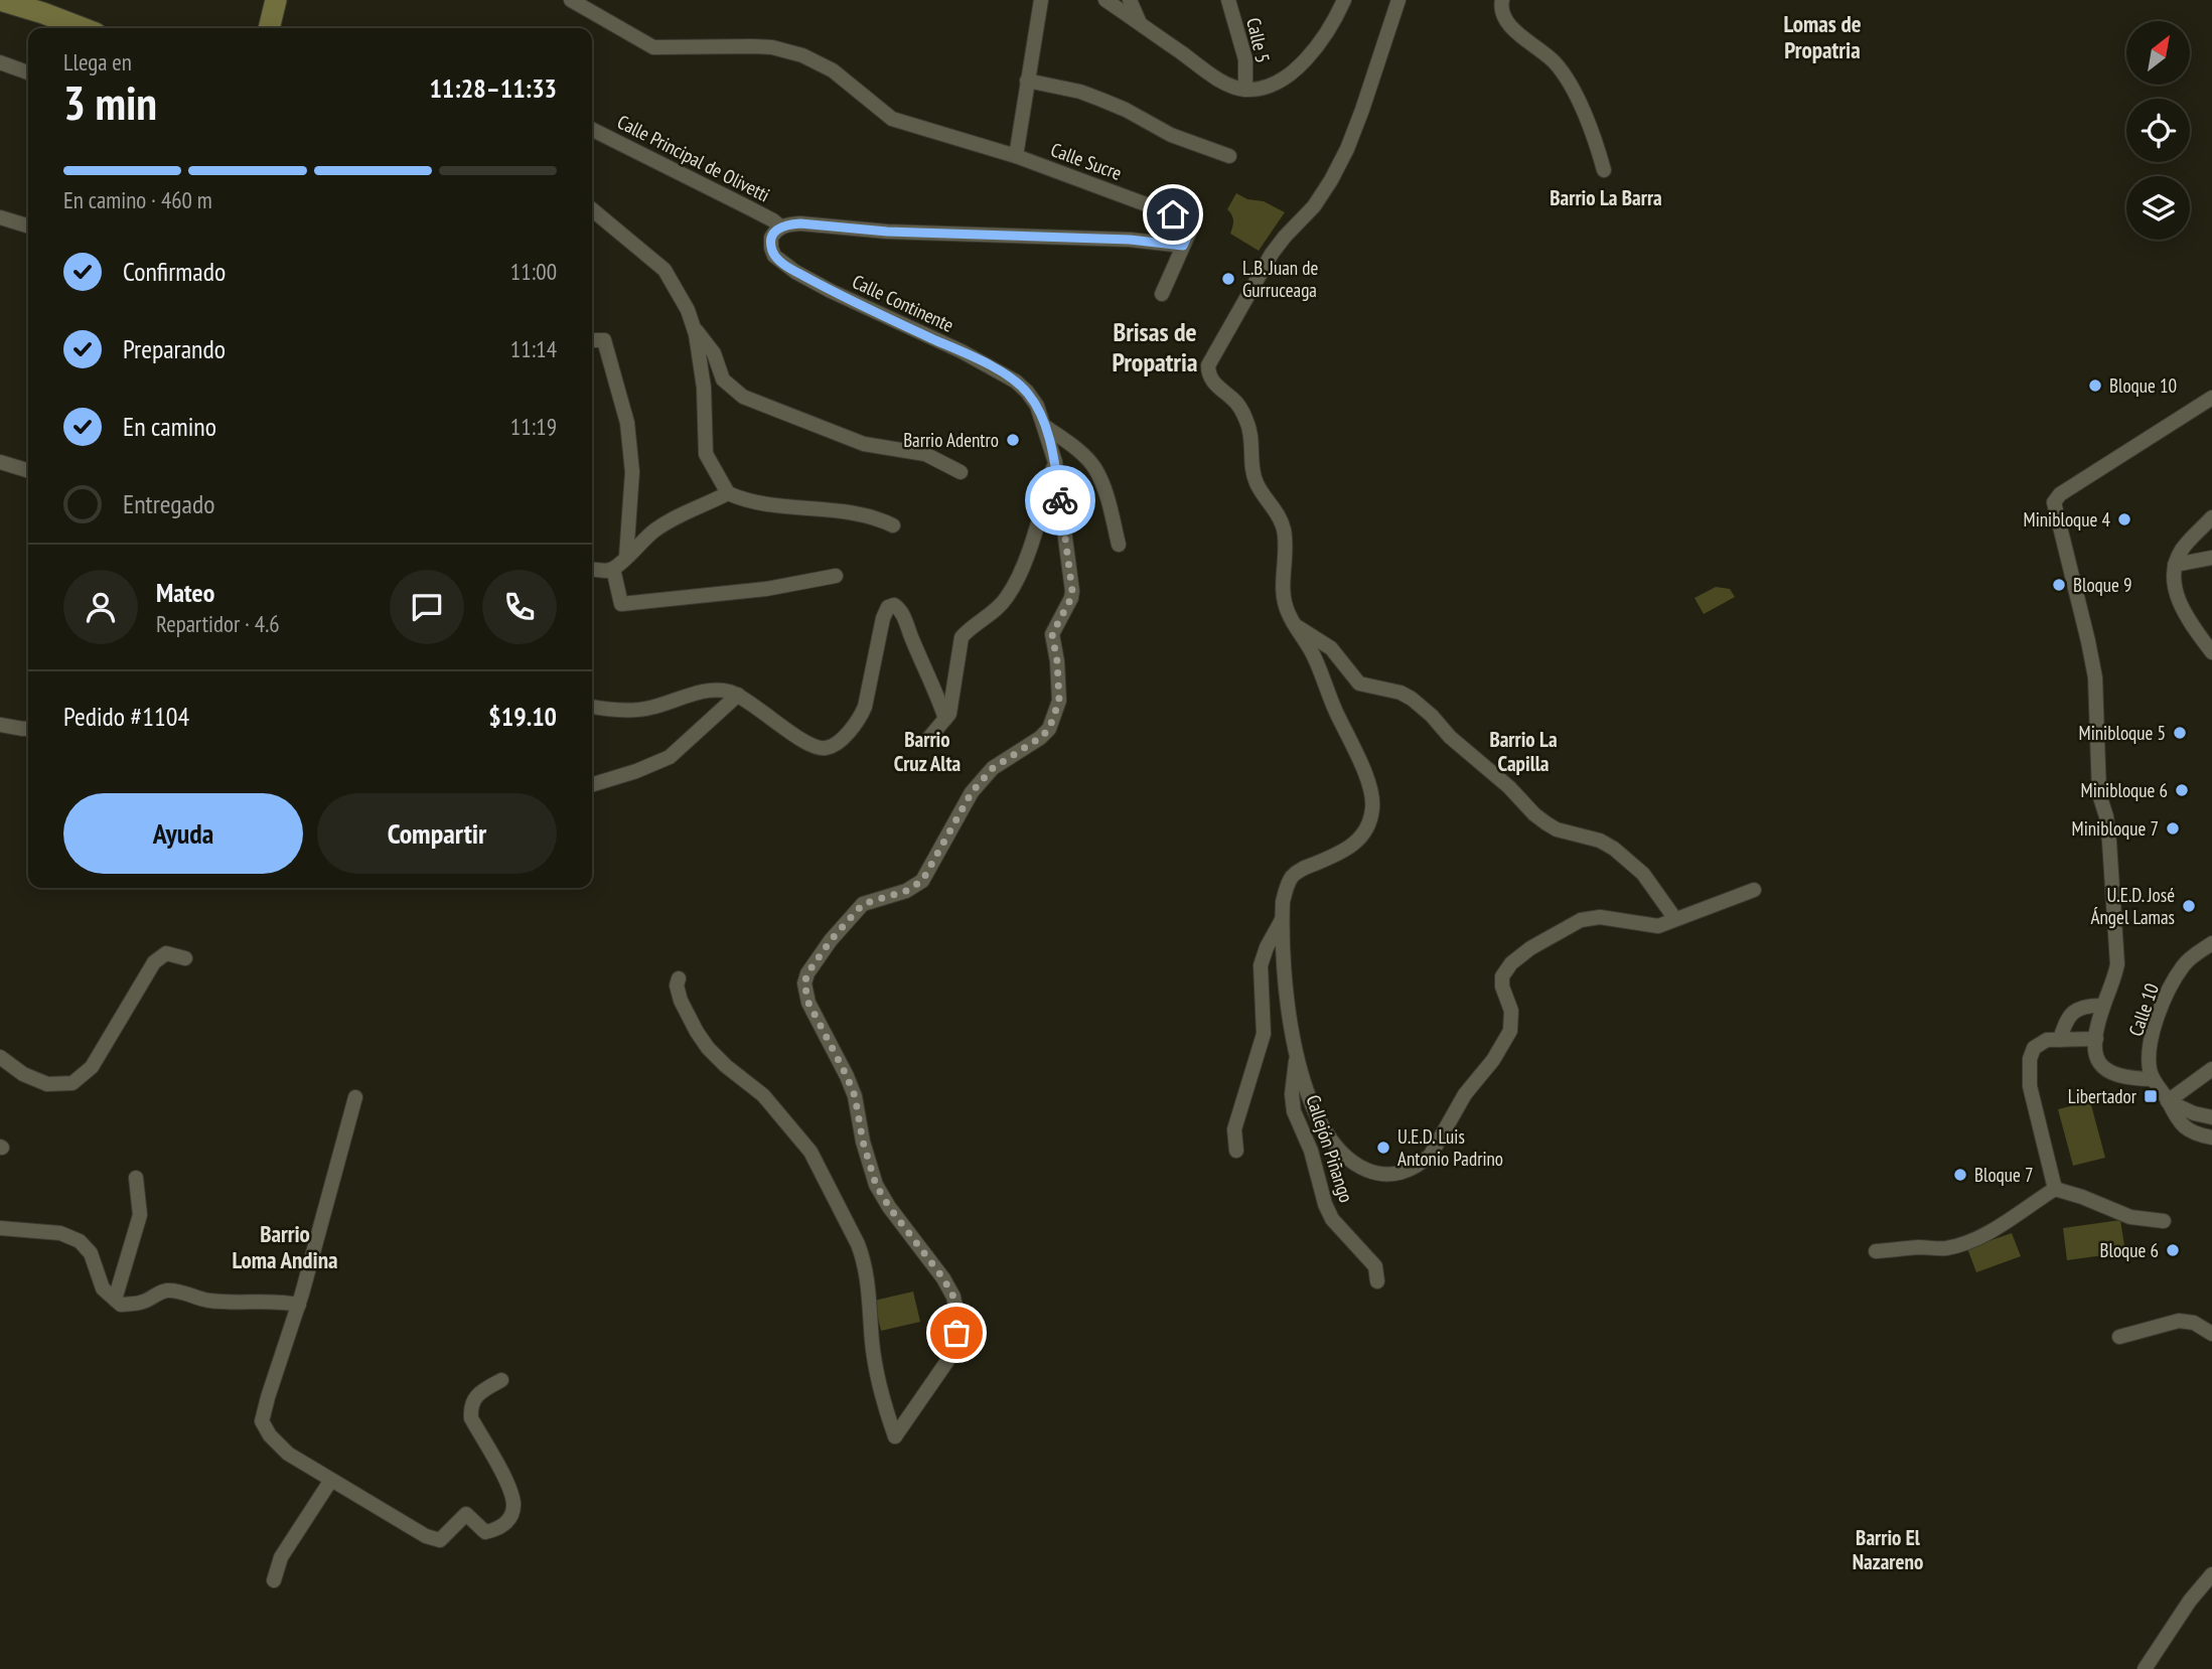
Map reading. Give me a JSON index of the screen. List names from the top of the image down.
{
  "streets": {
    "street": [
      "Calle 5",
      "Calle Principal de Olivetti",
      "Calle Sucre",
      "Calle Continente",
      "Calle 10",
      "Callejón Piñango"
    ]
  },
  "crossings": [
    ["Calle Principal de Olivetti", "Calle Continente"]
  ],
  "districts": [
    "Lomas de Propatria",
    "Barrio La Barra",
    "Brisas de Propatria",
    "Barrio Cruz Alta",
    "Barrio La Capilla",
    "Barrio Loma Andina",
    "Barrio El Nazareno"
  ],
  "places": {
    "other": [
      "L.B. Juan de Gurruceaga",
      "Bloque 10",
      "Barrio Adentro",
      "Minibloque 4",
      "Bloque 9",
      "Minibloque 5",
      "Minibloque 6",
      "Minibloque 7",
      "U.E.D. José Ángel Lamas",
      "U.E.D. Luis Antonio Padrino",
      "Bloque 7",
      "Bloque 6"
    ],
    "transit": ["Libertador"]
  },
  "north": "top right",
  "page": {
    "heading": ["3 min", "Llega en", "11:28–11:33"],
    "panel": [
      "Mateo",
      "Repartidor · 4.6",
      "Pedido #1104",
      "$19.10"
    ],
    "bar": "En camino · 460 m",
    "list": [
      ["Confirmado", "11:00"],
      ["Preparando", "11:14"],
      ["En camino", "11:19"],
      "Entregado"
    ],
    "buttons": ["Ayuda", "Compartir"]
  }
}
